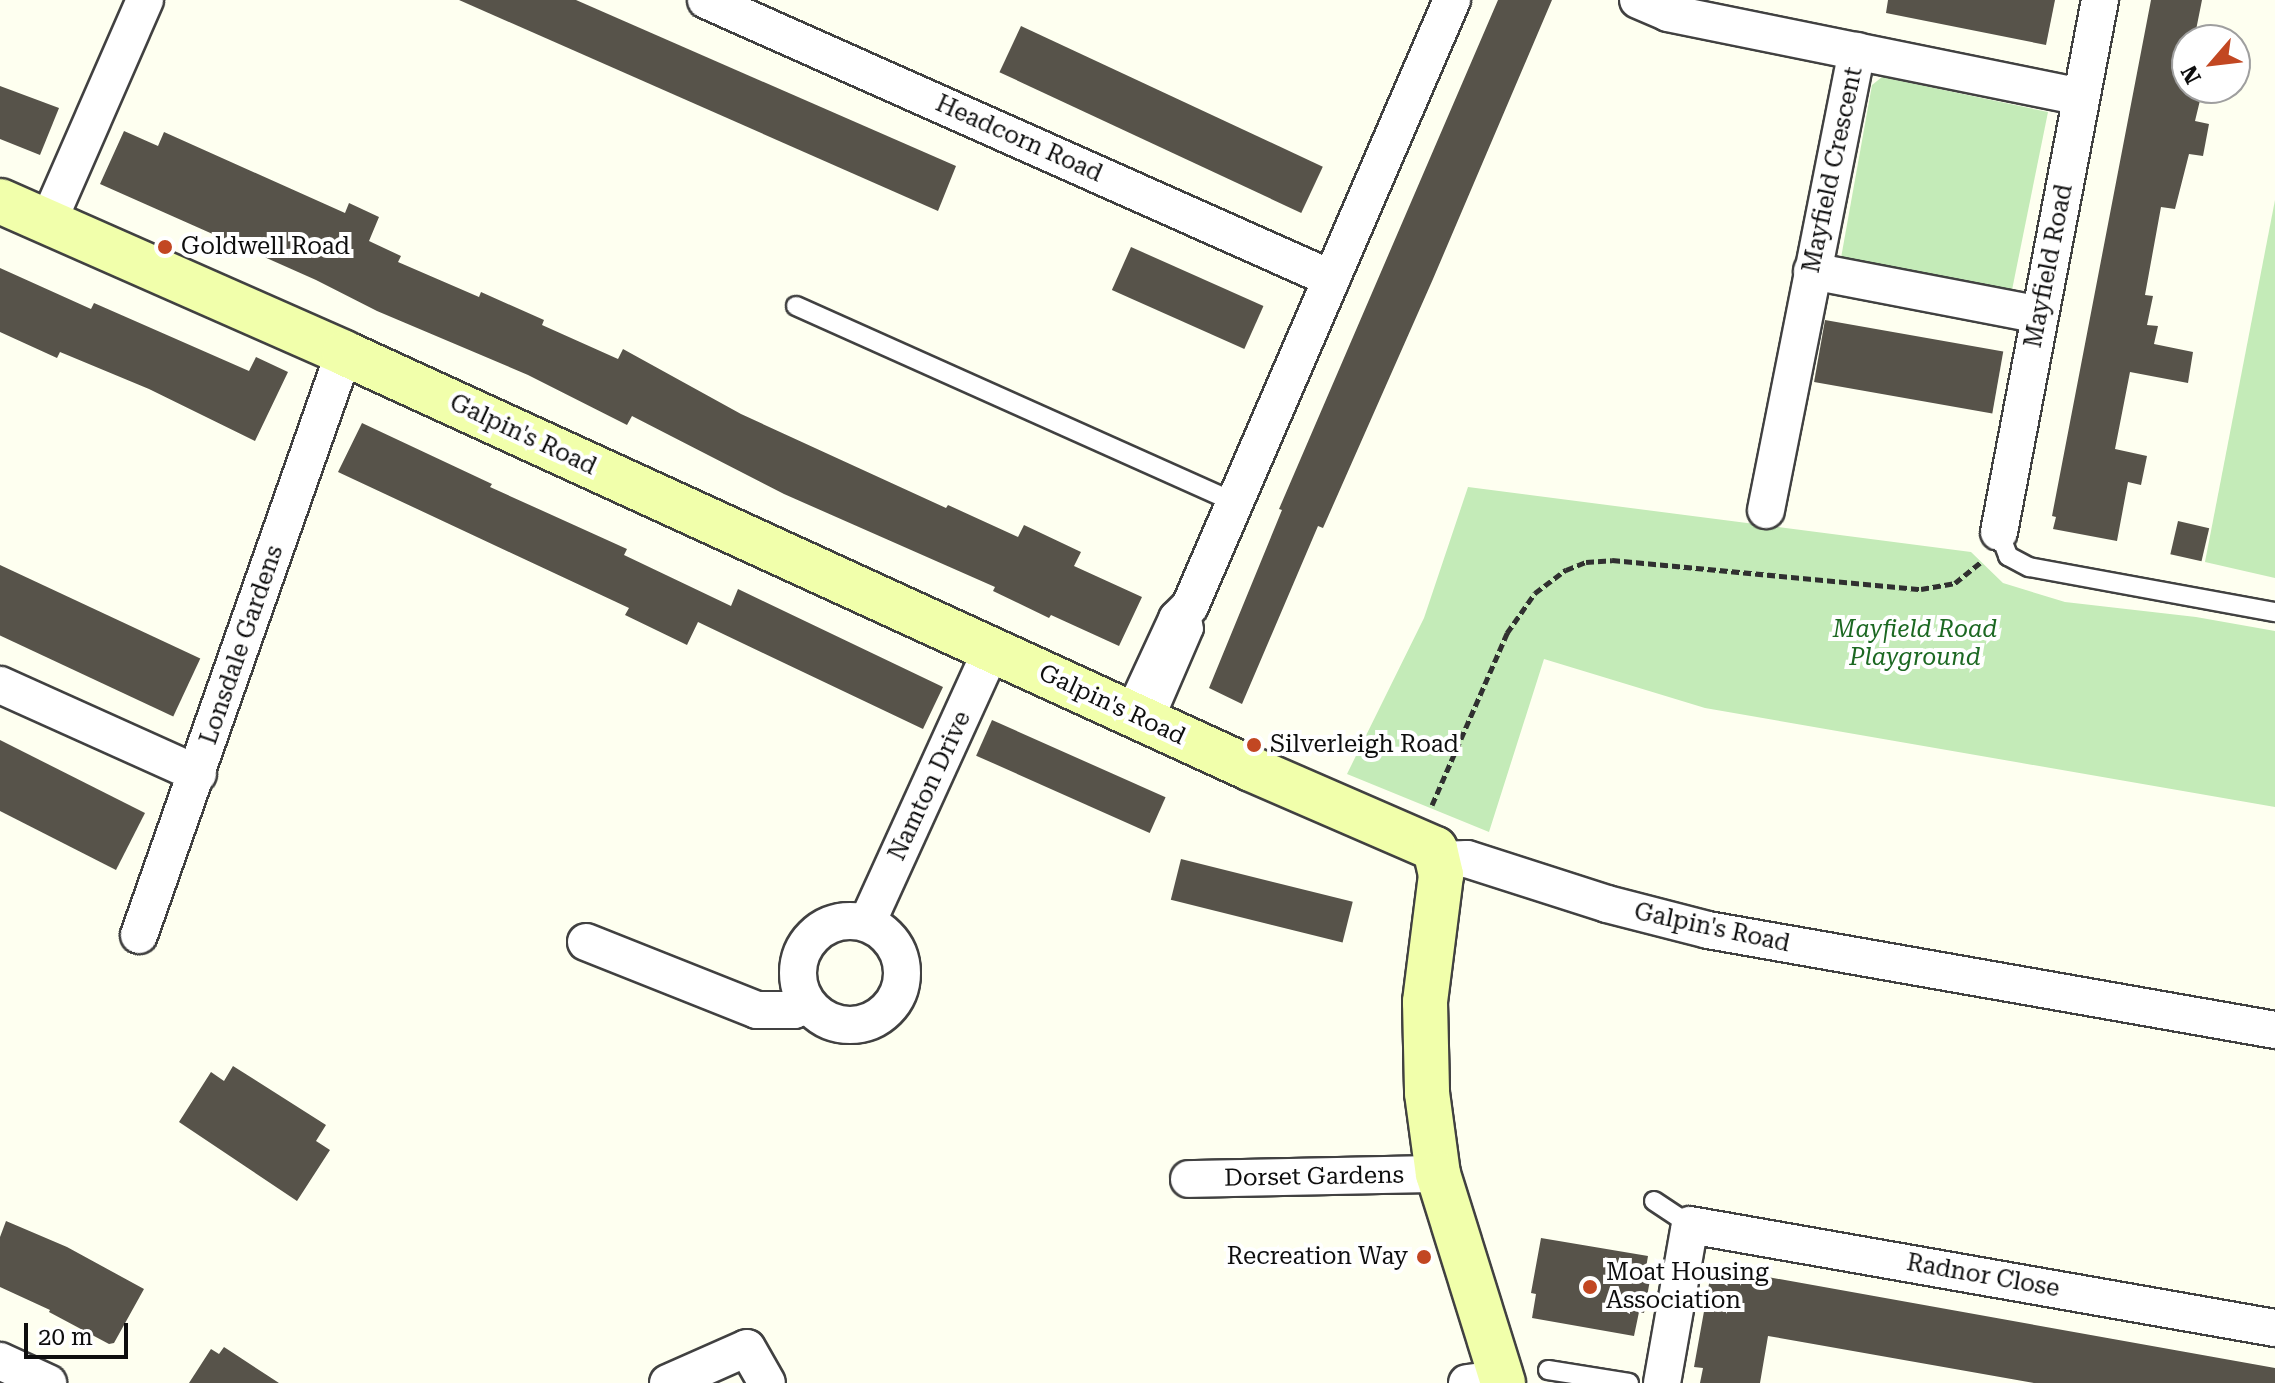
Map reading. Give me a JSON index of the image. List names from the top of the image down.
{
  "streets": {
    "street": [
      "Headcorn Road",
      "Mayfield Crescent",
      "Mayfield Road",
      "Galpin's Road",
      "Lonsdale Gardens",
      "Namton Drive",
      "Dorset Gardens",
      "Radnor Close"
    ]
  },
  "crossings": [
    ["Galpin's Road", "Lonsdale Gardens"],
    ["Galpin's Road", "Namton Drive"]
  ],
  "parks": ["Mayfield Road Playground"],
  "places": [
    "Goldwell Road",
    "Silverleigh Road",
    "Recreation Way",
    "Moat Housing Association"
  ],
  "scale_bar": "20 m",
  "north": "bottom left"
}
